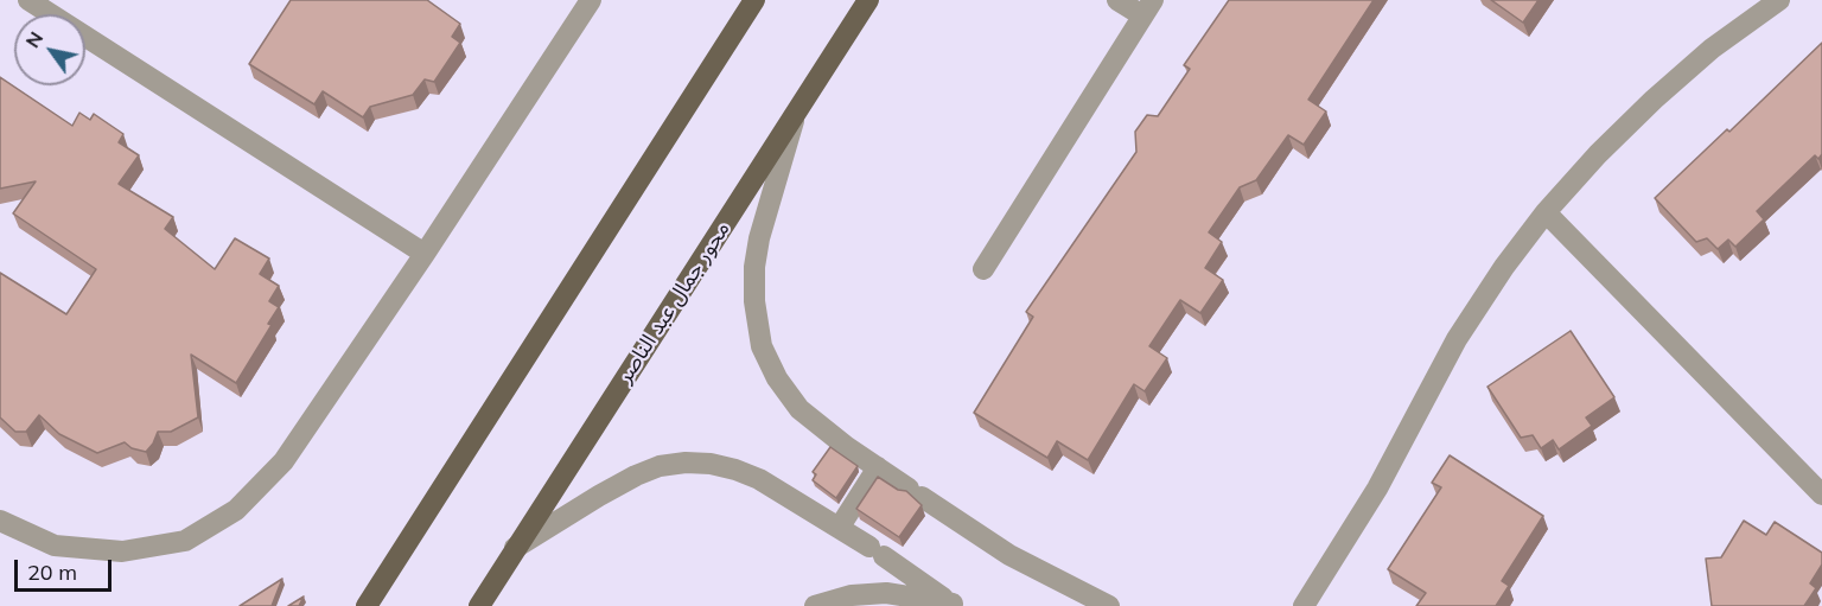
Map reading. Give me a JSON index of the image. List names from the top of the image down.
{
  "streets": {
    "main road": ["محور جمال عبد الناصر"]
  },
  "scale_bar": "20 m",
  "north": "top left"
}
